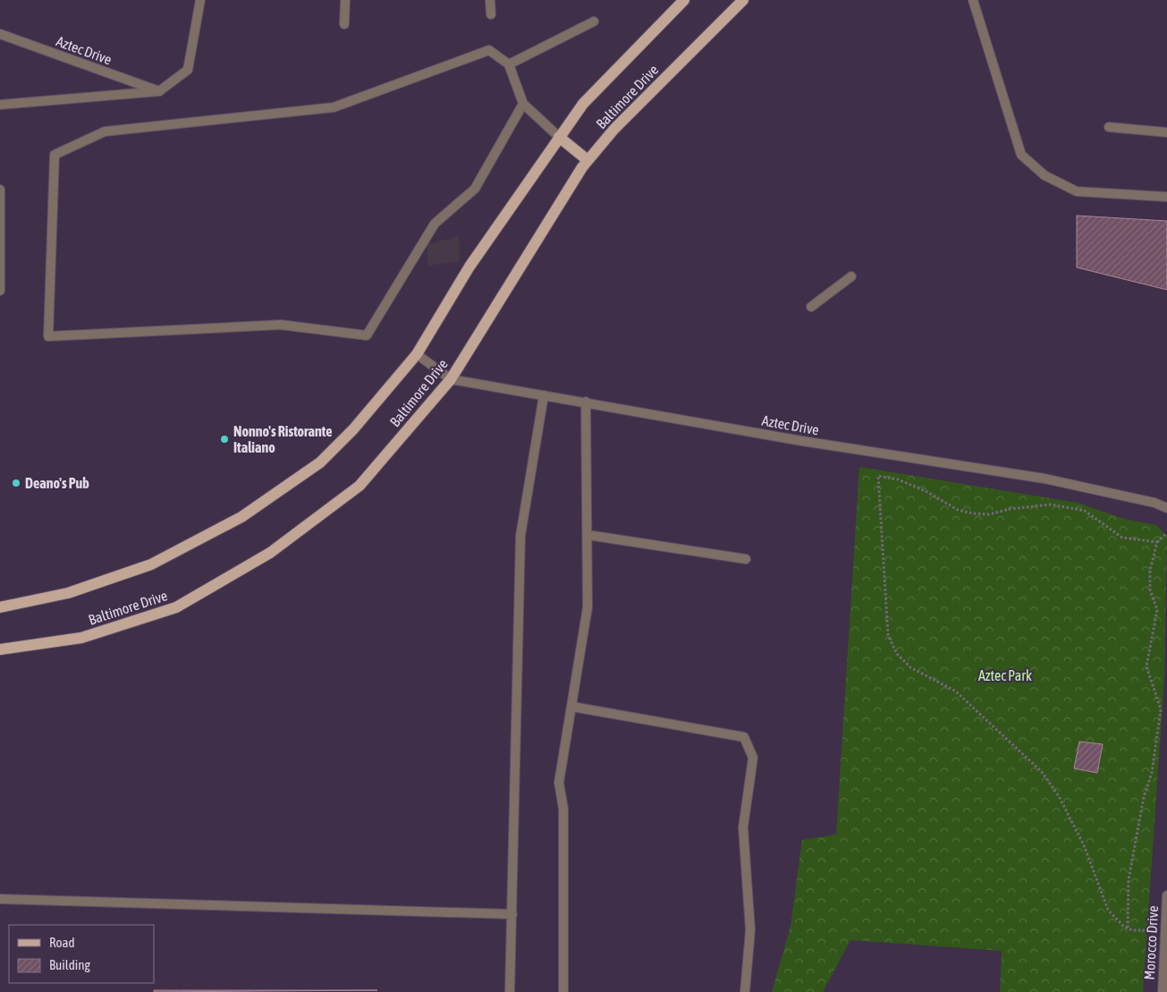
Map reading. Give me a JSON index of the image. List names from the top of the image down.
{
  "streets": {
    "main road": ["Baltimore Drive"],
    "street": ["Aztec Drive", "Morocco Drive"]
  },
  "crossings": [
    ["Aztec Drive", "Baltimore Drive"]
  ],
  "parks": ["Aztec Park"],
  "places": ["Nonno's Ristorante Italiano", "Deano's Pub"],
  "legend": ["Road", "Building"]
}
